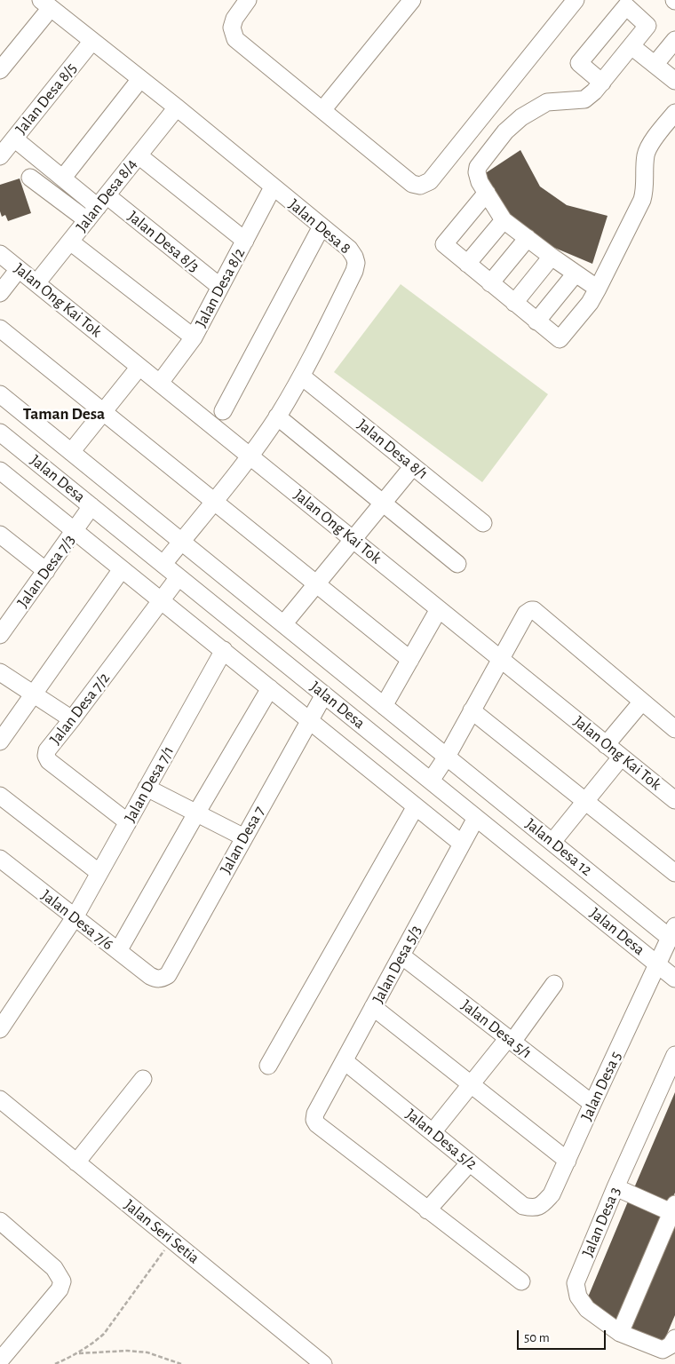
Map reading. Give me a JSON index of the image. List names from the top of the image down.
{
  "streets": {
    "street": [
      "Jalan Desa 8/5",
      "Jalan Desa 8/4",
      "Jalan Desa 8",
      "Jalan Desa 8/3",
      "Jalan Desa 8/2",
      "Jalan Ong Kai Tok",
      "Jalan Desa 8/1",
      "Jalan Desa",
      "Jalan Desa 7/3",
      "Jalan Desa 7/2",
      "Jalan Desa 7/1",
      "Jalan Desa 7",
      "Jalan Desa 12",
      "Jalan Desa 7/6",
      "Jalan Desa 5/3",
      "Jalan Desa 5/1",
      "Jalan Desa 5",
      "Jalan Desa 5/2",
      "Jalan Desa 3",
      "Jalan Seri Setia"
    ]
  },
  "crossings": [
    ["Jalan Desa 8/5", "Jalan Desa 8"],
    ["Jalan Desa 8/5", "Jalan Desa 8/3"],
    ["Jalan Desa 8/4", "Jalan Desa 8"],
    ["Jalan Desa 8/4", "Jalan Desa 8/3"],
    ["Jalan Desa 8/4", "Jalan Ong Kai Tok"],
    ["Jalan Desa 8", "Jalan Desa 8/2"],
    ["Jalan Desa 8", "Jalan Ong Kai Tok"],
    ["Jalan Desa 8", "Jalan Desa 8/1"],
    ["Jalan Desa 8", "Jalan Desa"],
    ["Jalan Desa 8/3", "Jalan Desa 8/2"],
    ["Jalan Desa 8/2", "Jalan Ong Kai Tok"],
    ["Jalan Desa", "Jalan Desa 7/3"],
    ["Jalan Desa", "Jalan Desa 7/2"],
    ["Jalan Desa", "Jalan Desa 7/1"],
    ["Jalan Desa", "Jalan Desa 7"],
    ["Jalan Desa", "Jalan Desa 12"],
    ["Jalan Desa", "Jalan Desa 5/3"],
    ["Jalan Desa", "Jalan Desa 5"],
    ["Jalan Desa 7/2", "Jalan Desa 7/1"],
    ["Jalan Desa 7/1", "Jalan Desa 7/6"],
    ["Jalan Desa 7", "Jalan Desa 7/6"],
    ["Jalan Desa 12", "Jalan Desa 5"],
    ["Jalan Desa 5/3", "Jalan Desa 5/1"],
    ["Jalan Desa 5/3", "Jalan Desa 5/2"],
    ["Jalan Desa 5/1", "Jalan Desa 5"],
    ["Jalan Desa 5", "Jalan Desa 5/2"]
  ],
  "districts": ["Taman Desa"],
  "scale_bar": "50 m"
}
